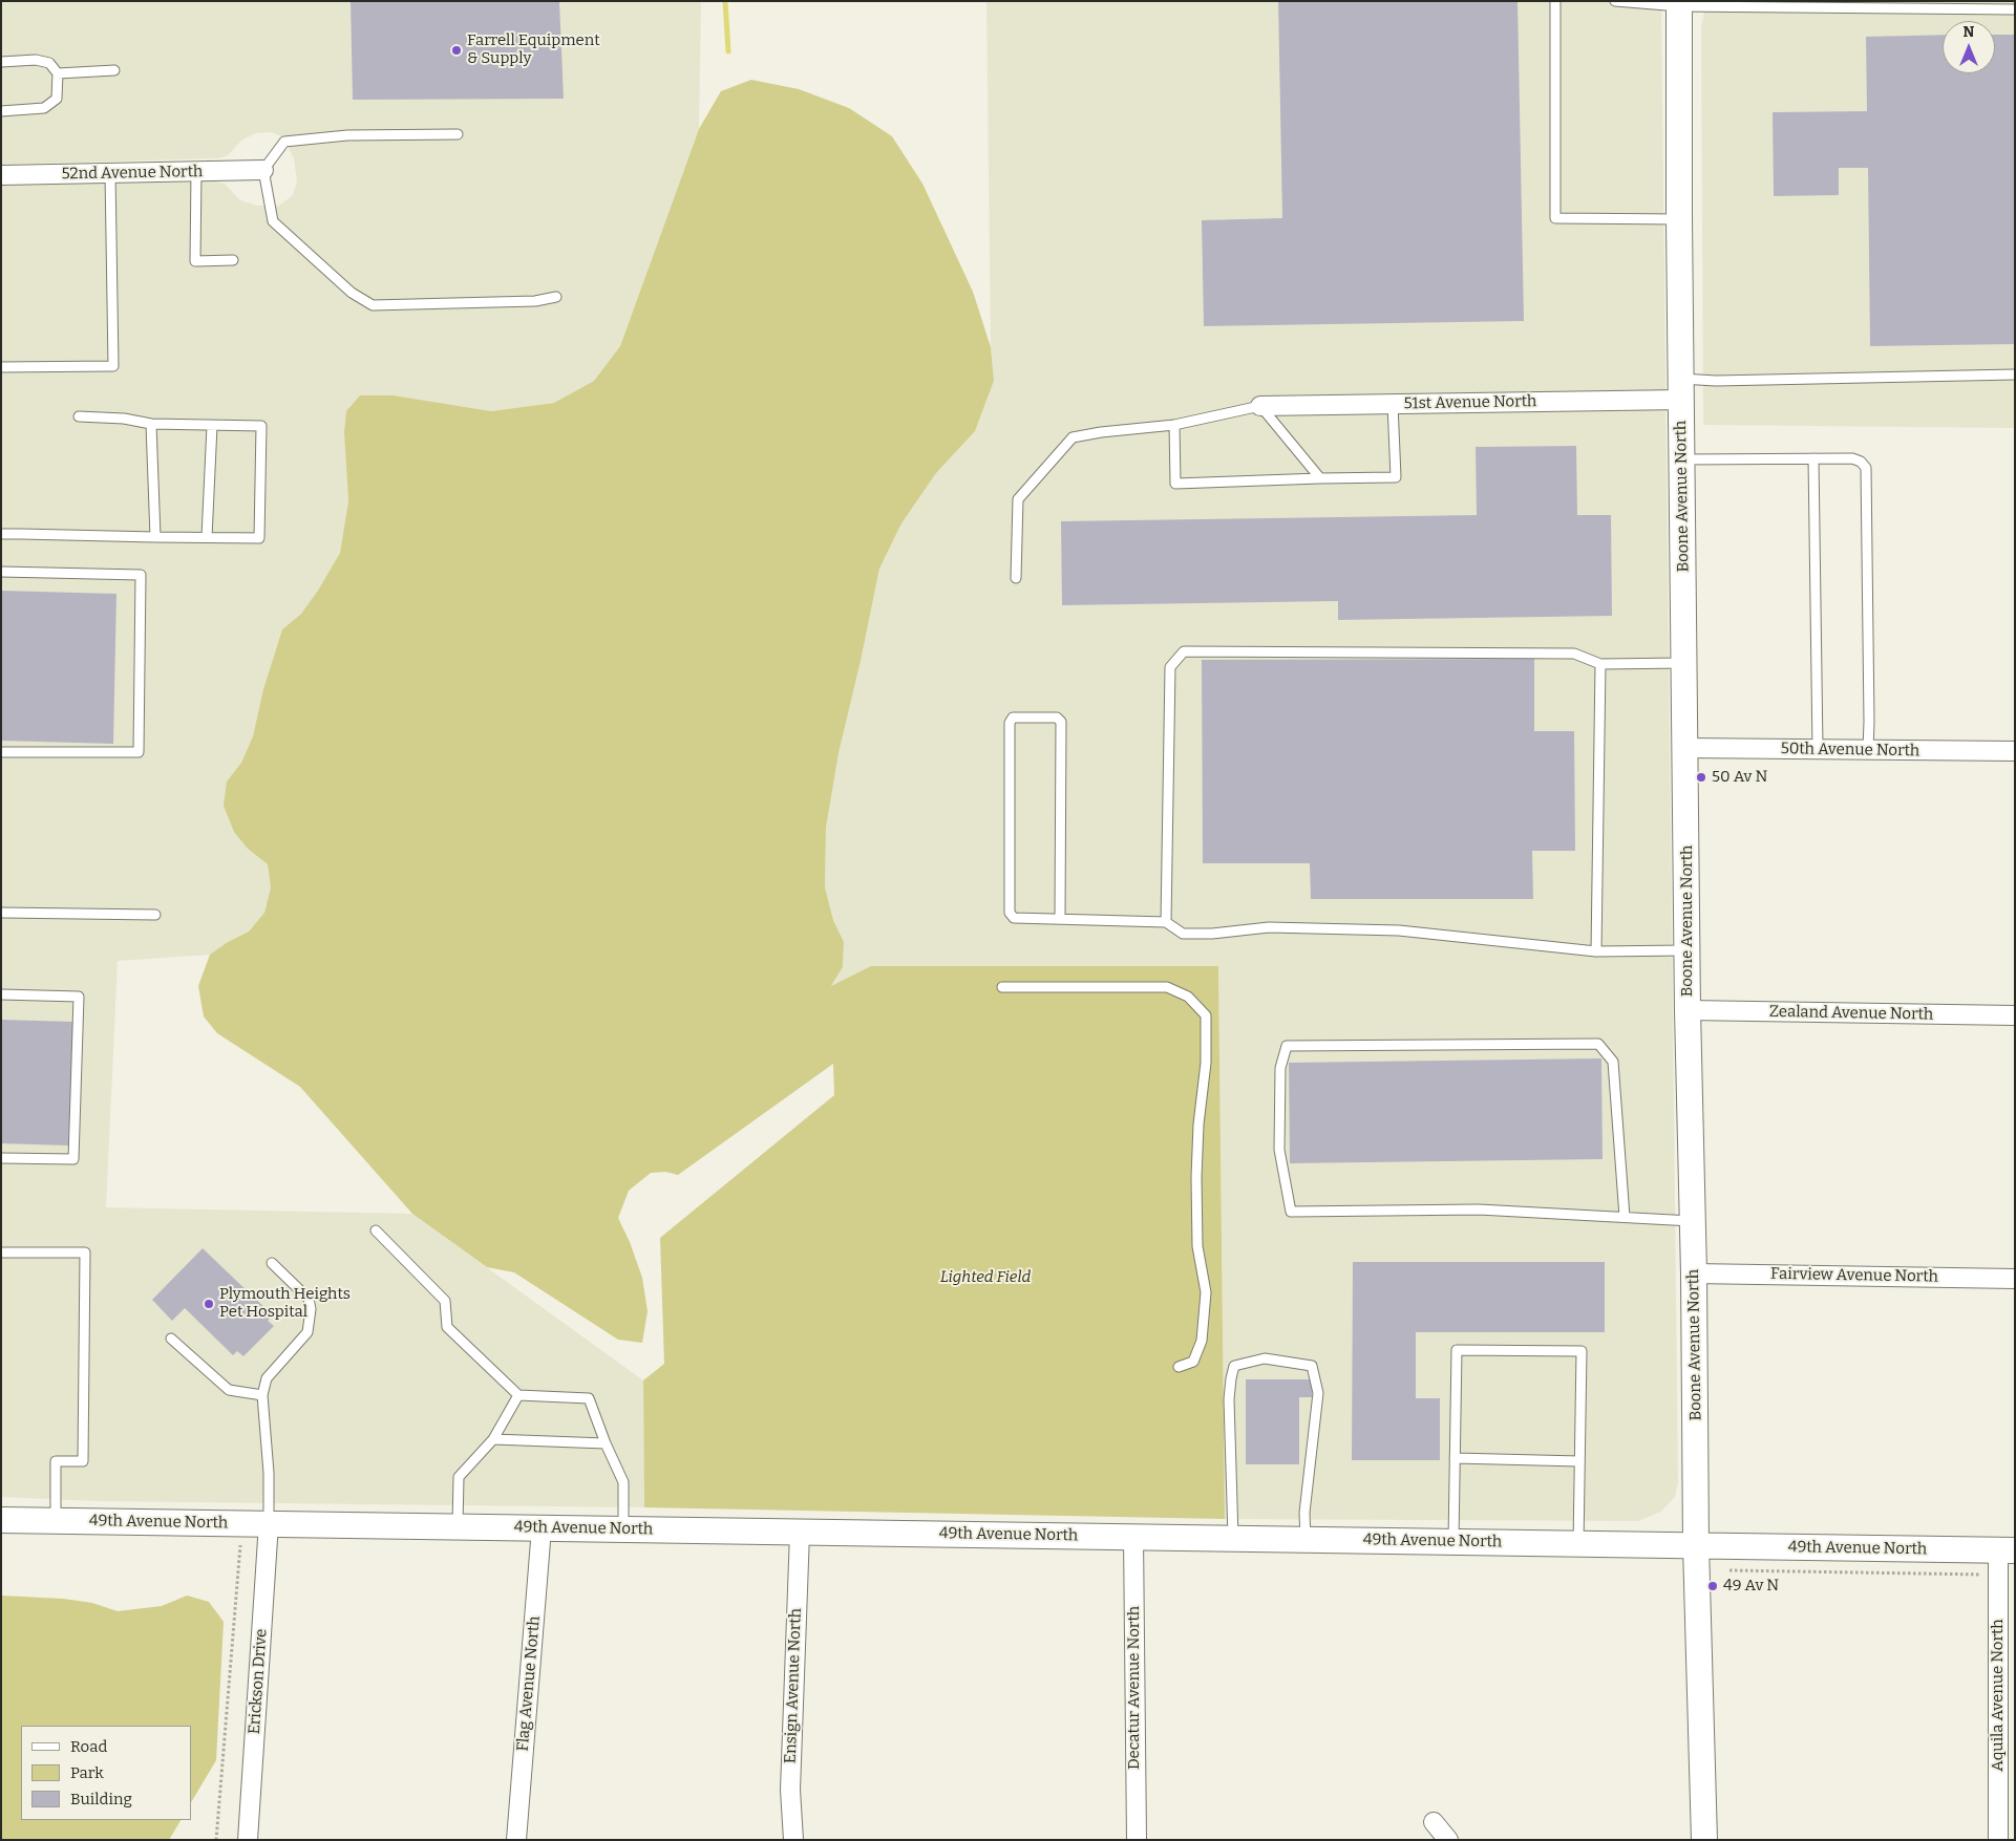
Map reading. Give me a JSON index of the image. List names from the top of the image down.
{
  "streets": {
    "street": [
      "52nd Avenue North",
      "51st Avenue North",
      "Boone Avenue North",
      "50th Avenue North",
      "Zealand Avenue North",
      "Fairview Avenue North",
      "49th Avenue North",
      "Erickson Drive",
      "Flag Avenue North",
      "Ensign Avenue North",
      "Decatur Avenue North",
      "Aquila Avenue North"
    ]
  },
  "crossings": [
    ["51st Avenue North", "Boone Avenue North"],
    ["Boone Avenue North", "50th Avenue North"],
    ["Boone Avenue North", "Zealand Avenue North"],
    ["Boone Avenue North", "Fairview Avenue North"],
    ["Boone Avenue North", "49th Avenue North"],
    ["49th Avenue North", "Erickson Drive"],
    ["49th Avenue North", "Flag Avenue North"],
    ["49th Avenue North", "Ensign Avenue North"],
    ["49th Avenue North", "Decatur Avenue North"],
    ["49th Avenue North", "Aquila Avenue North"]
  ],
  "parks": ["Lighted Field"],
  "places": [
    "Farrell Equipment & Supply",
    "50 Av N",
    "Plymouth Heights Pet Hospital",
    "49 Av N"
  ],
  "legend": ["Road", "Park", "Building"],
  "north": "top"
}
